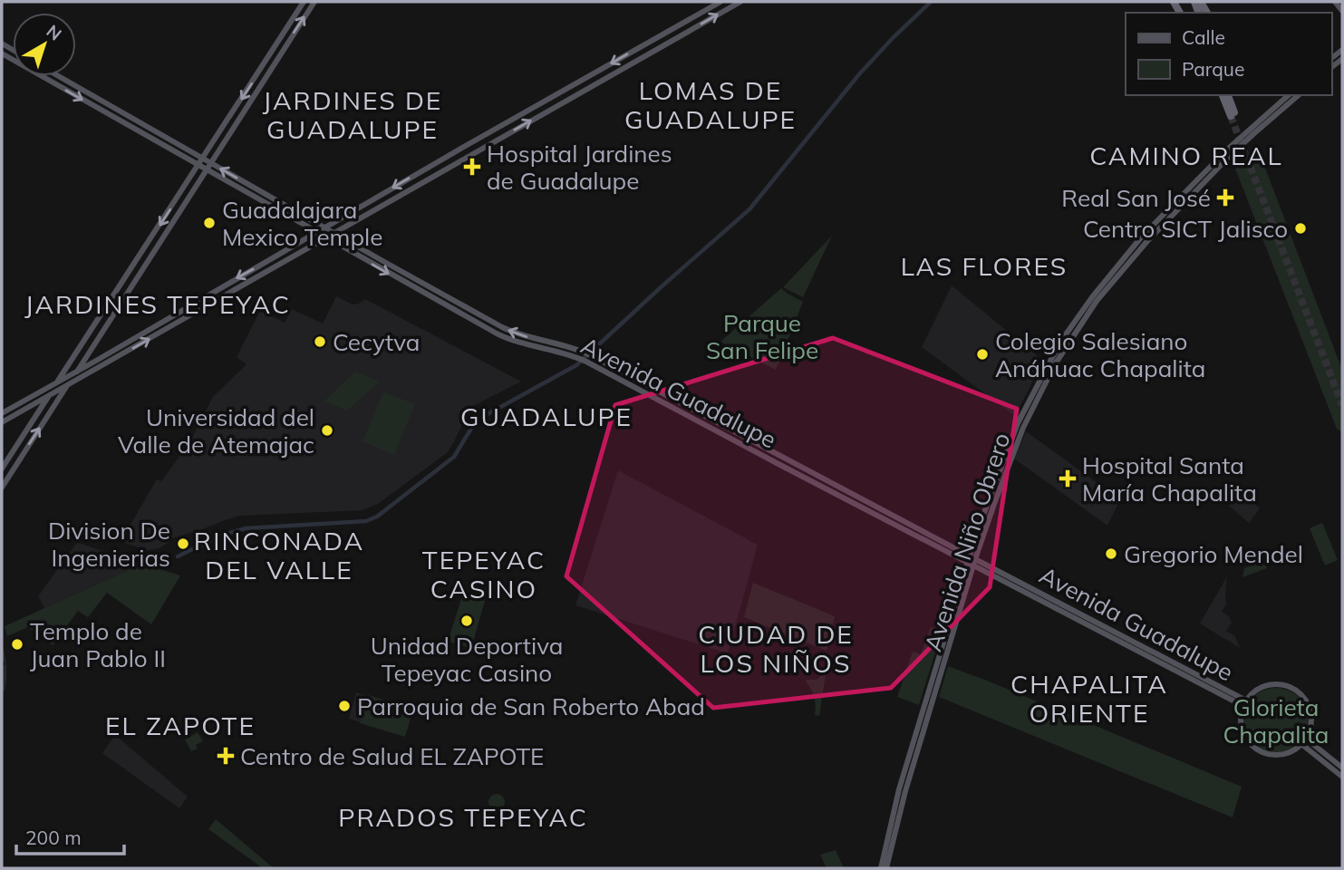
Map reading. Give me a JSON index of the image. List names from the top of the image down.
{
  "streets": {
    "main road": ["Avenida Guadalupe", "Avenida Niño Obrero"]
  },
  "crossings": [
    ["Avenida Guadalupe", "Avenida Niño Obrero"]
  ],
  "districts": [
    "LOMAS DE GUADALUPE",
    "JARDINES DE GUADALUPE",
    "CAMINO REAL",
    "LAS FLORES",
    "JARDINES TEPEYAC",
    "GUADALUPE",
    "RINCONADA DEL VALLE",
    "TEPEYAC CASINO",
    "CIUDAD DE LOS NIÑOS",
    "CHAPALITA ORIENTE",
    "EL ZAPOTE",
    "PRADOS TEPEYAC"
  ],
  "parks": ["Parque San Felipe", "Glorieta Chapalita"],
  "places": {
    "health": [
      "Hospital Jardines de Guadalupe",
      "Real San José",
      "Hospital Santa María Chapalita",
      "Centro de Salud EL ZAPOTE"
    ],
    "other": [
      "Guadalajara Mexico Temple",
      "Centro SICT Jalisco",
      "Cecytva",
      "Colegio Salesiano Anáhuac Chapalita",
      "Universidad del Valle de Atemajac",
      "Division De Ingenierias",
      "Gregorio Mendel",
      "Unidad Deportiva Tepeyac Casino",
      "Templo de Juan Pablo II",
      "Parroquia de San Roberto Abad"
    ]
  },
  "legend": ["Calle", "Parque"],
  "scale_bar": "200 m",
  "north": "top right"
}
